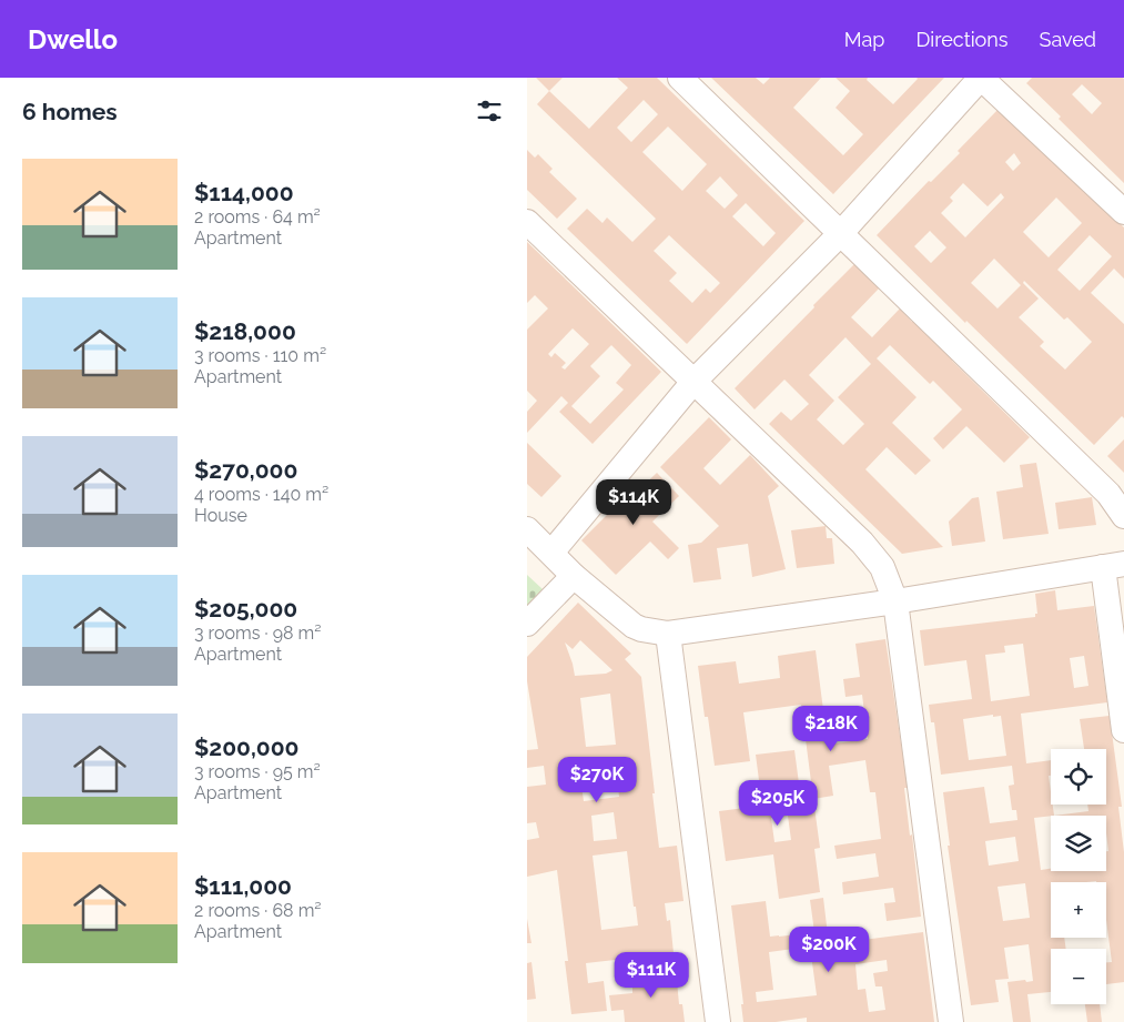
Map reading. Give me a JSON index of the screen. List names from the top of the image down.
{
  "page": {
    "header": "Dwello",
    "nav": ["Map", "Directions", "Saved"],
    "heading": "6 homes",
    "list": [
      {
        "name": "$114,000",
        "note": "2 rooms · 64 m² · Apartment"
      },
      {
        "name": "$218,000",
        "note": "3 rooms · 110 m² · Apartment"
      },
      {
        "name": "$270,000",
        "note": "4 rooms · 140 m² · House"
      },
      {
        "name": "$205,000",
        "note": "3 rooms · 98 m² · Apartment"
      },
      {
        "name": "$200,000",
        "note": "3 rooms · 95 m² · Apartment"
      },
      {
        "name": "$111,000",
        "note": "2 rooms · 68 m² · Apartment"
      }
    ],
    "price": [
      "$114K",
      "$218K",
      "$270K",
      "$205K",
      "$200K",
      "$111K"
    ],
    "map_buttons": ["+", "−"]
  }
}
